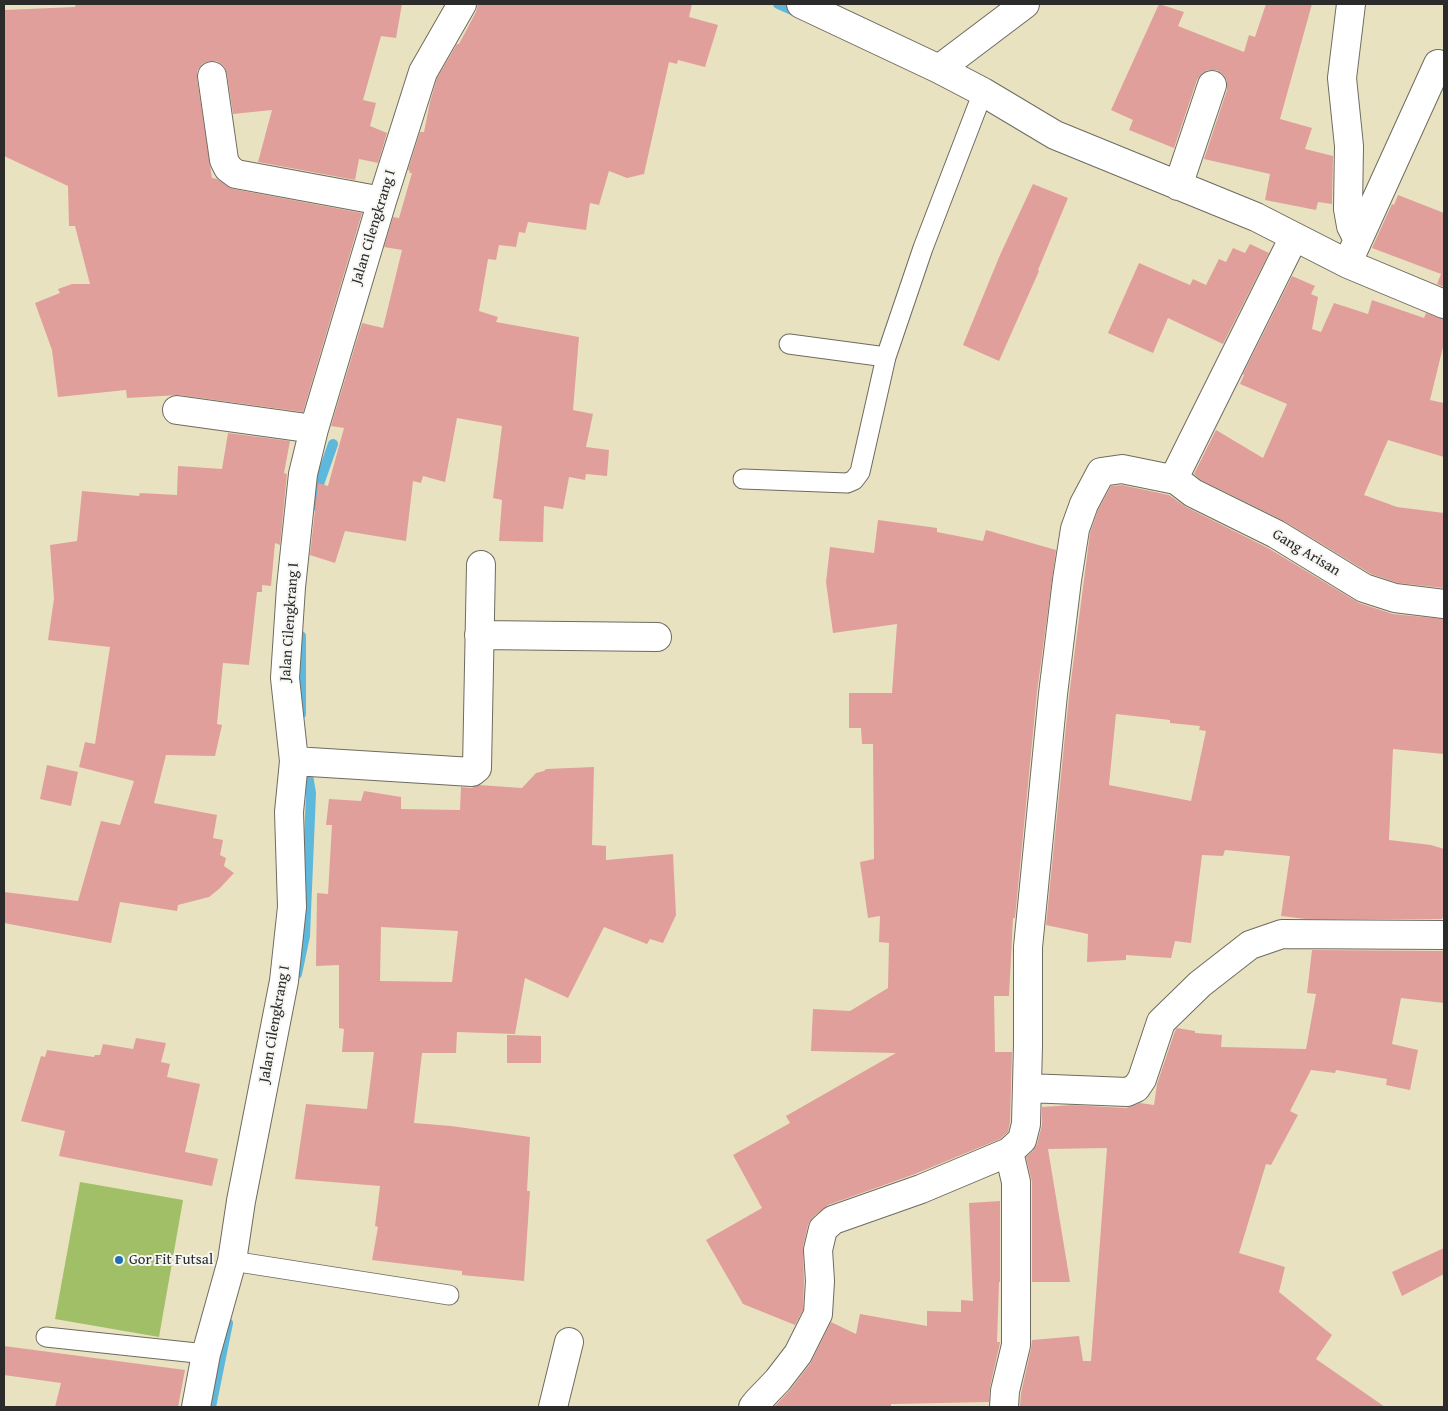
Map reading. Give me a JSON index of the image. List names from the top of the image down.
{
  "streets": {
    "street": ["Jalan Cilengkrang I", "Gang Arisan"]
  },
  "places": ["Gor Fit Futsal"]
}
